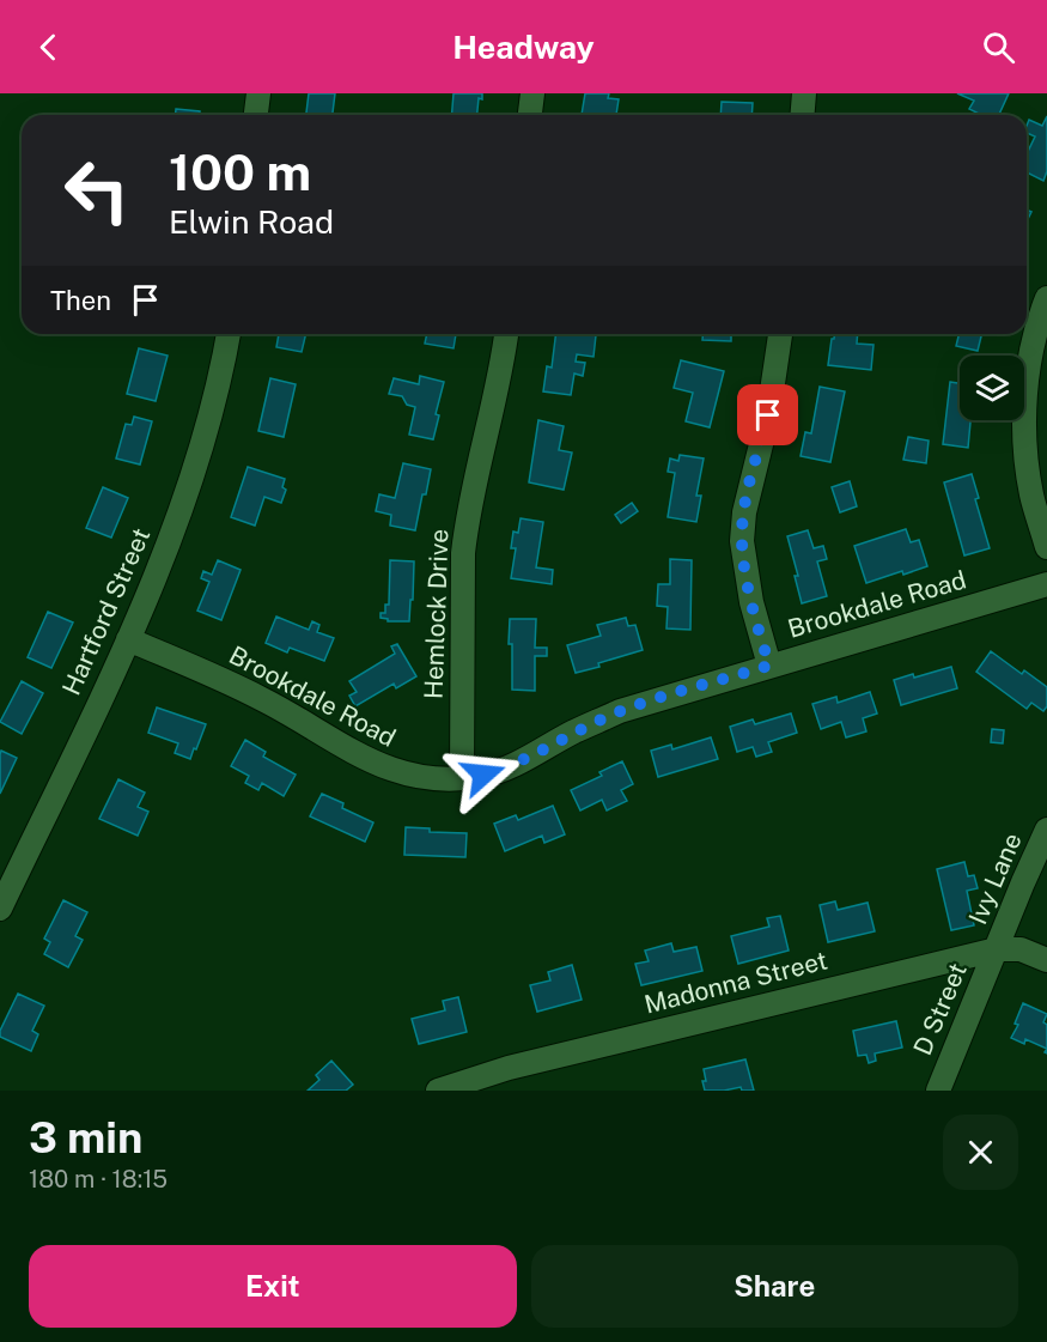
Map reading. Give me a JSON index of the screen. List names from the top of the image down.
{
  "streets": {
    "street": [
      "Brookdale Road",
      "Hartford Street",
      "Hemlock Drive",
      "Ivy Lane",
      "Madonna Street",
      "D Street"
    ]
  },
  "crossings": [
    ["Brookdale Road", "Hartford Street"],
    ["Brookdale Road", "Hemlock Drive"],
    ["Ivy Lane", "Madonna Street"],
    ["Ivy Lane", "D Street"],
    ["Madonna Street", "D Street"]
  ],
  "page": {
    "header": "Headway",
    "turn": ["100 m", "Elwin Road"],
    "then": "Then",
    "heading": ["3 min", "180 m · 18:15"],
    "buttons": ["Exit", "Share"]
  }
}
